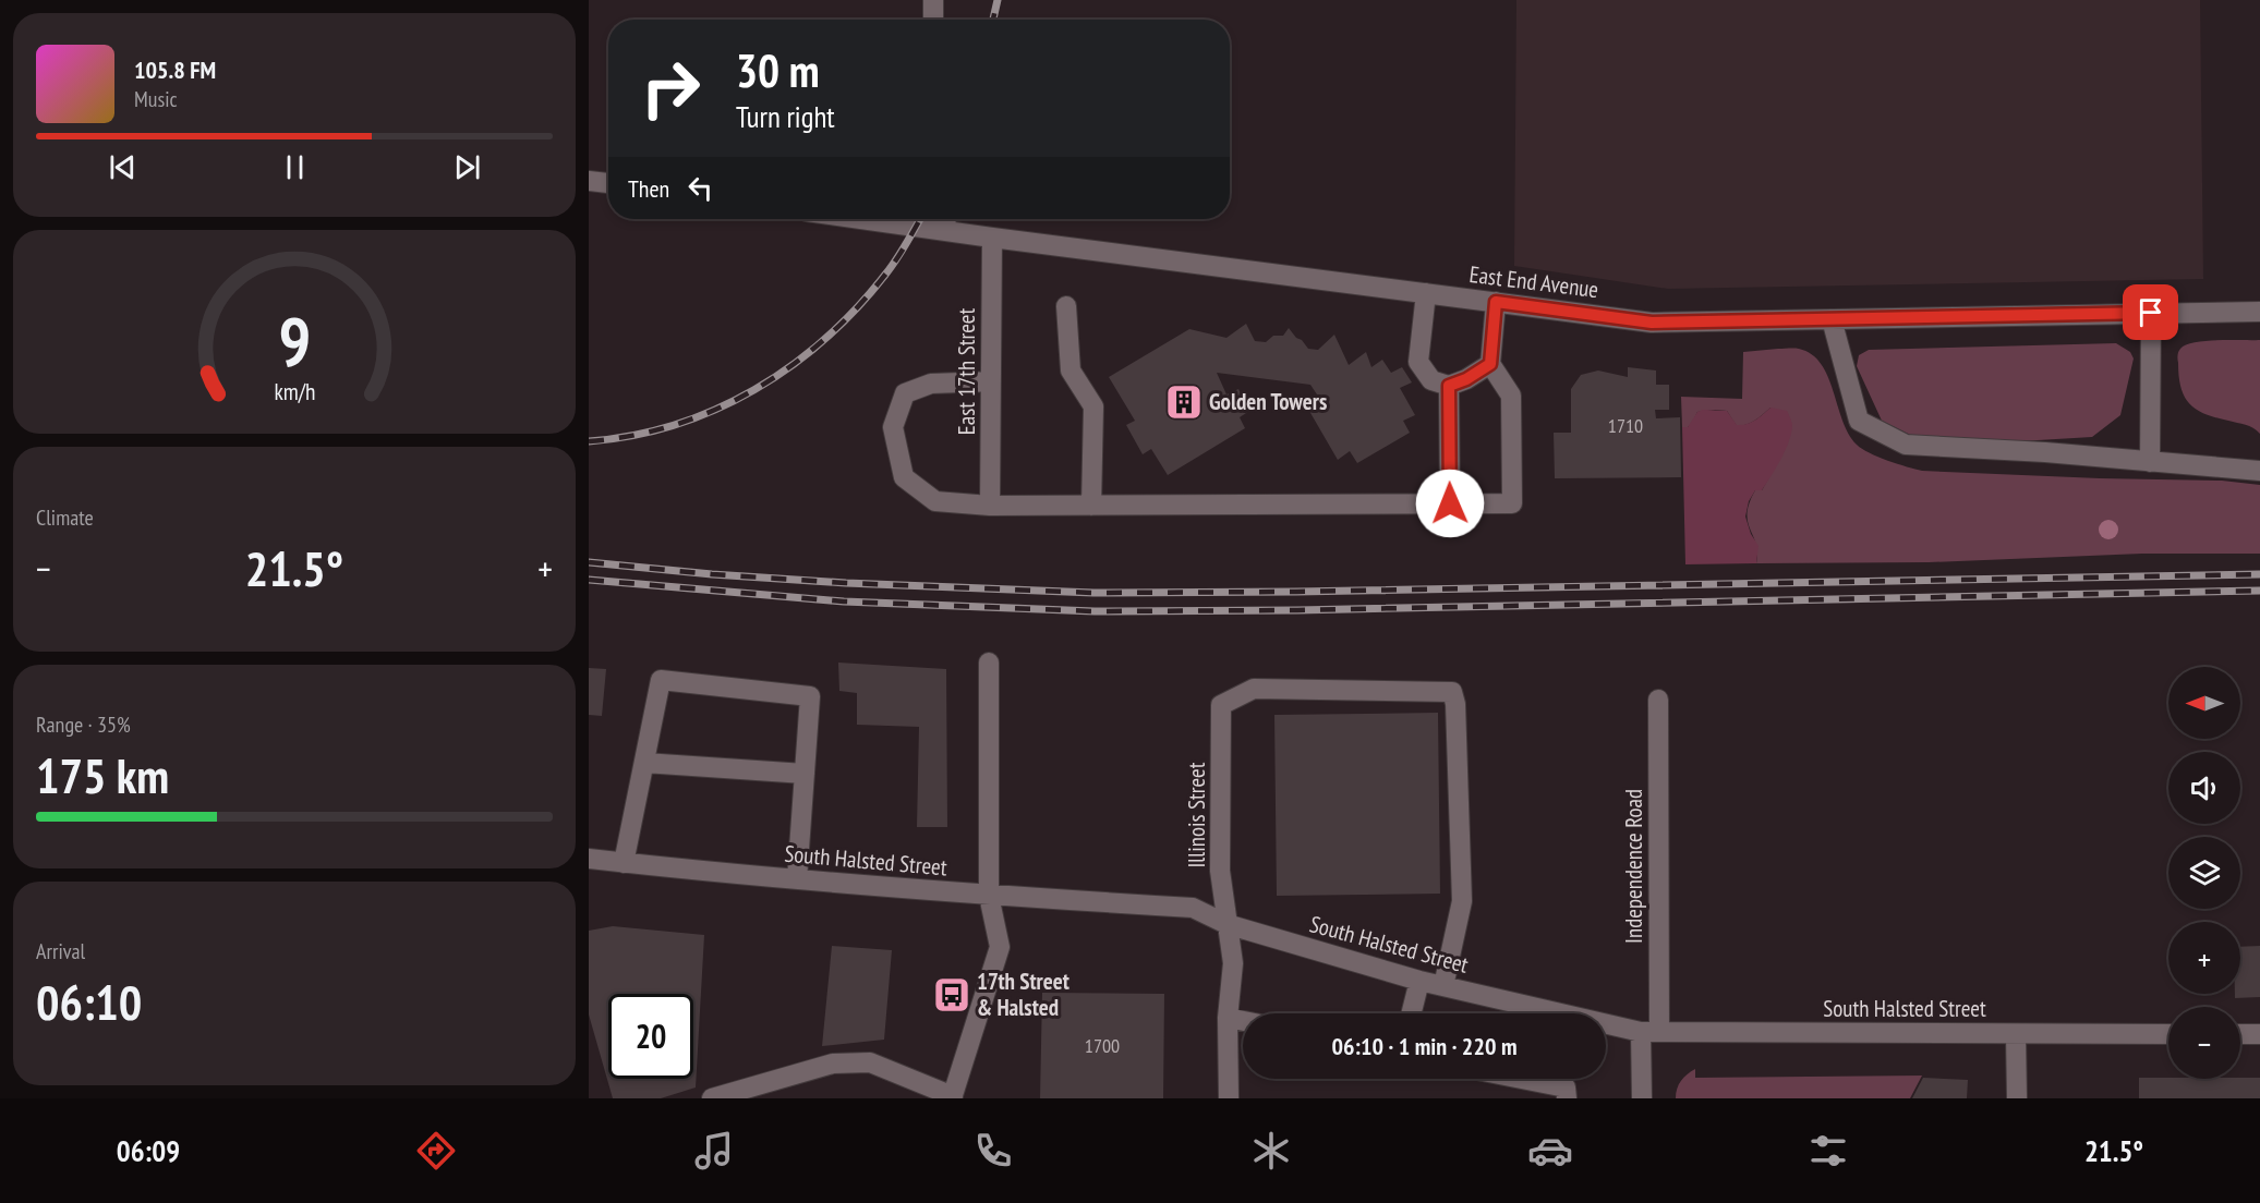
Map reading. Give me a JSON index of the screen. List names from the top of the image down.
{
  "streets": {
    "street": [
      "East End Avenue",
      "East 17th Street",
      "Illinois Street",
      "South Halsted Street",
      "Independence Road"
    ]
  },
  "crossings": [
    ["East End Avenue", "East 17th Street"],
    ["Illinois Street", "South Halsted Street"],
    ["South Halsted Street", "Independence Road"]
  ],
  "places": {
    "building": ["Golden Towers"],
    "bus stop": ["17th Street & Halsted"]
  },
  "house_numbers": ["1710", "1700"],
  "north": "left",
  "page": {
    "turn": ["30 m", "Turn right"],
    "song": ["105.8 FM", "Music"],
    "then": "Then",
    "tile": [
      "Climate",
      ["Range · 35%", "175 km"],
      ["Arrival", "06:10"]
    ],
    "heat": ["−", "21.5°", "+"],
    "map_buttons": ["+", "−"],
    "limit": "20",
    "trip": "06:10 · 1 min · 220 m",
    "tabs": ["06:09", "21.5°"],
    "gauge": ["9", "km/h"]
  }
}
